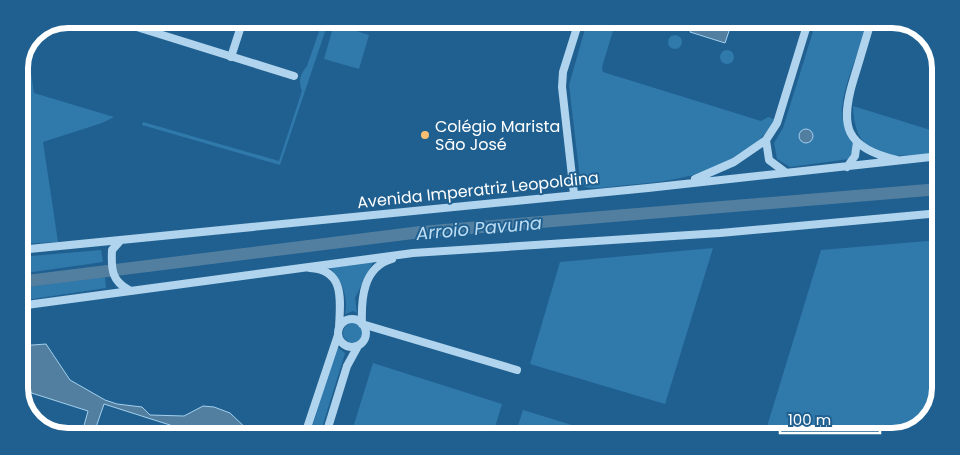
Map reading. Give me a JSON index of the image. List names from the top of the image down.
{
  "streets": {
    "street": ["Avenida Imperatriz Leopoldina"]
  },
  "water": ["Arroio Pavuna"],
  "places": ["Colégio Marista São José"],
  "scale_bar": "100 m"
}
